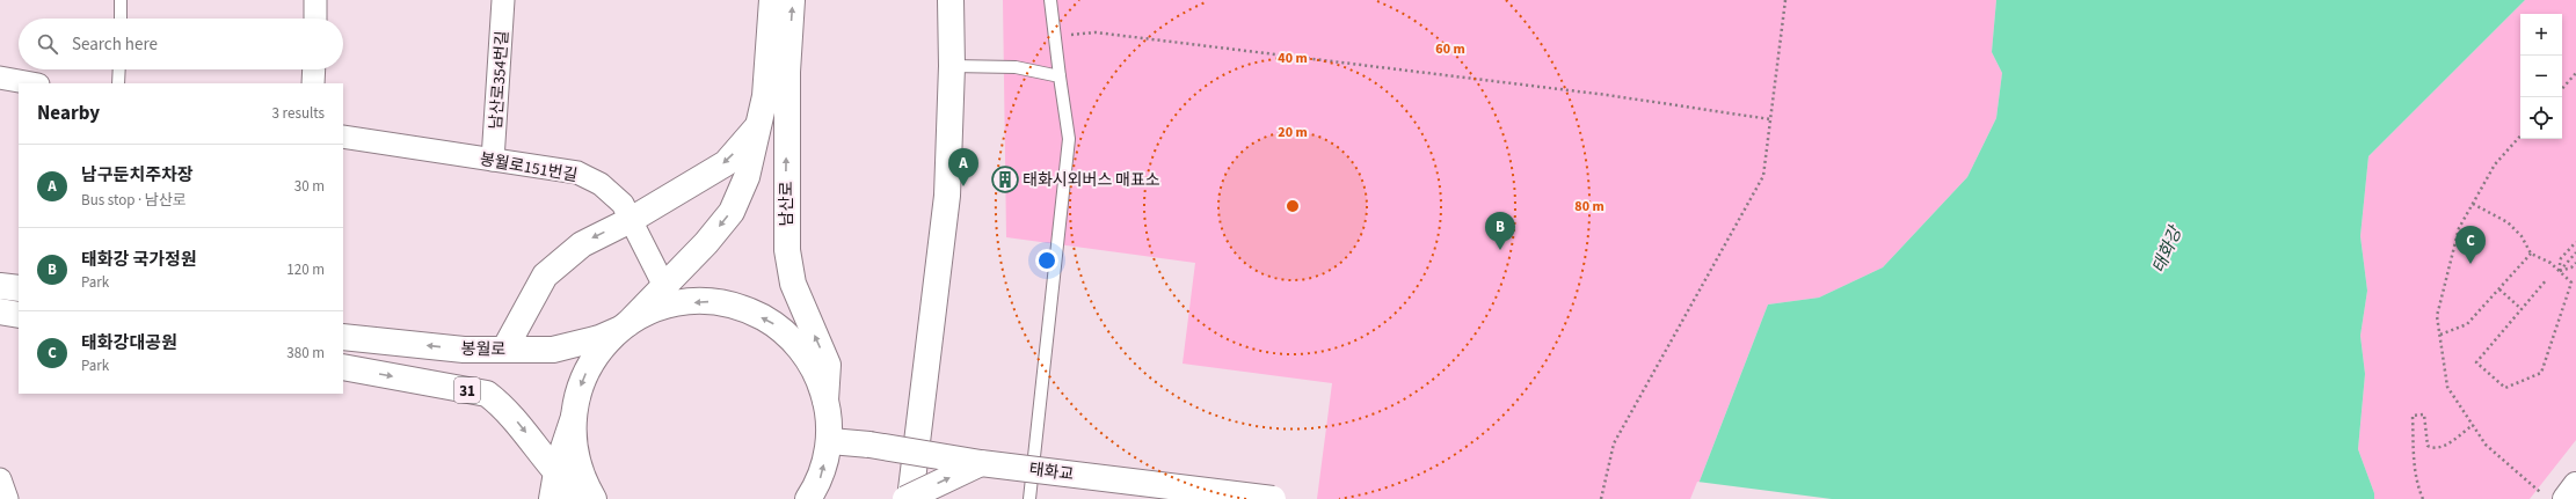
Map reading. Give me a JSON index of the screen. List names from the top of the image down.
{
  "streets": {
    "main road": [
      "남산로",
      "봉월로",
      "31",
      "태화교"
    ],
    "street": ["남산로354번길", "봉월로151번길"]
  },
  "crossings": [
    ["남산로354번길", "봉월로151번길"]
  ],
  "one_way": ["봉월로"],
  "water": ["태화강"],
  "places": {
    "building": ["태화시외버스 매표소"]
  },
  "page": {
    "map_buttons": ["+", "−"],
    "search": "Search here",
    "heading": ["Nearby", "3 results"],
    "list": [
      {
        "mark": "A",
        "name": "남구둔치주차장",
        "note": "Bus stop · 남산로",
        "value": "30 m"
      },
      {
        "mark": "B",
        "name": "태화강 국가정원",
        "note": "Park",
        "value": "120 m"
      },
      {
        "mark": "C",
        "name": "태화강대공원",
        "note": "Park",
        "value": "380 m"
      }
    ],
    "pins": ["A", "B", "C"]
  },
  "rings": [
    "60 m",
    "40 m",
    "20 m",
    "80 m"
  ]
}
